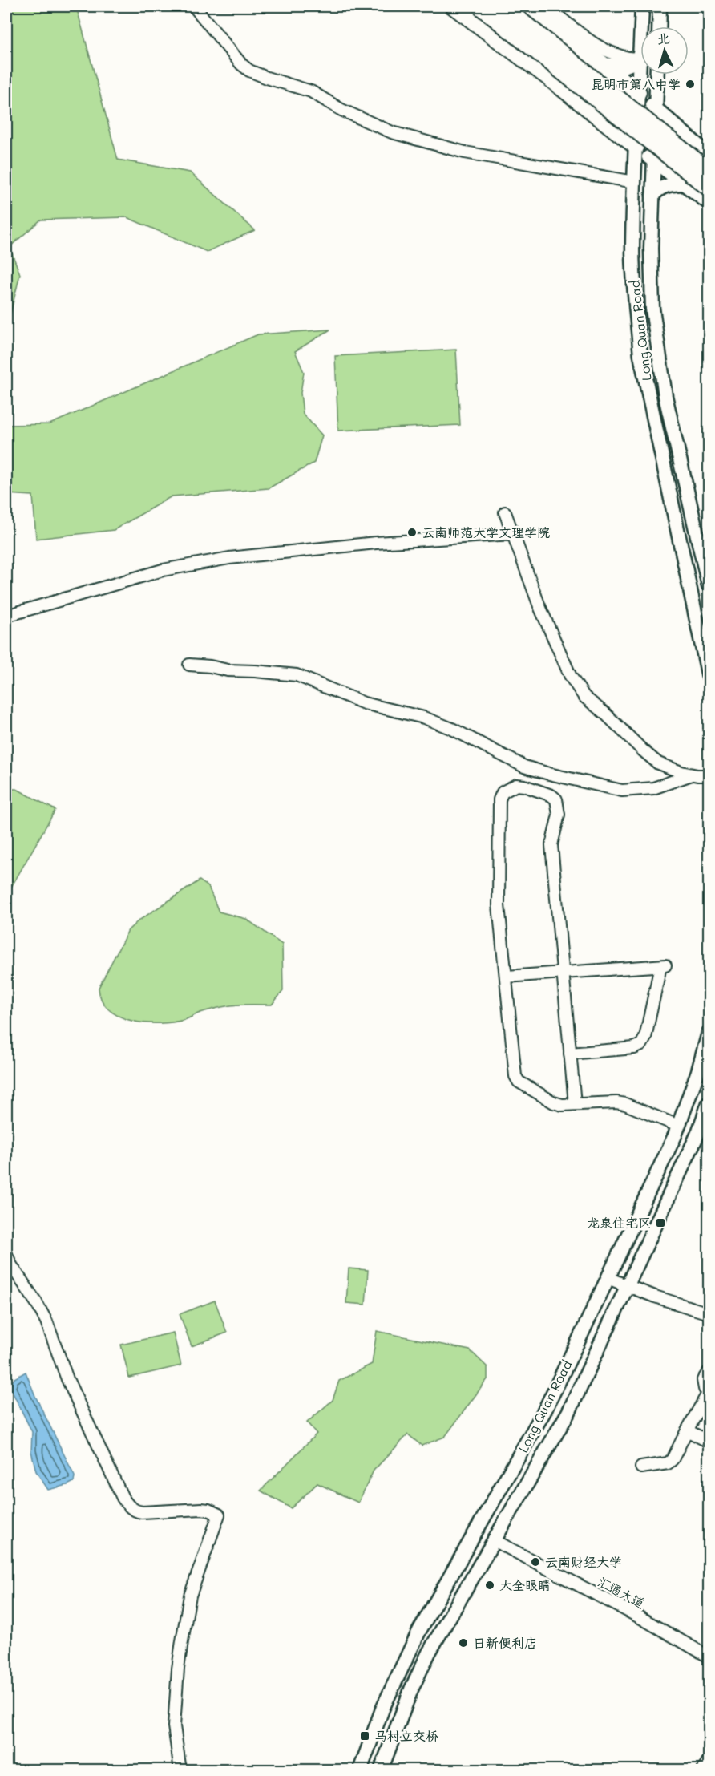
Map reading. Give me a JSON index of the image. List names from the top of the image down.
{
  "streets": {
    "main road": ["Long Quan Road"],
    "street": ["汇通大道"]
  },
  "crossings": [
    ["Long Quan Road", "汇通大道"]
  ],
  "places": {
    "other": [
      "昆明市第八中学",
      "云南师范大学文理学院",
      "云南财经大学",
      "大全眼睛",
      "日新便利店"
    ],
    "transit": ["龙泉住宅区", "马村立交桥"]
  },
  "north": "top"
}
